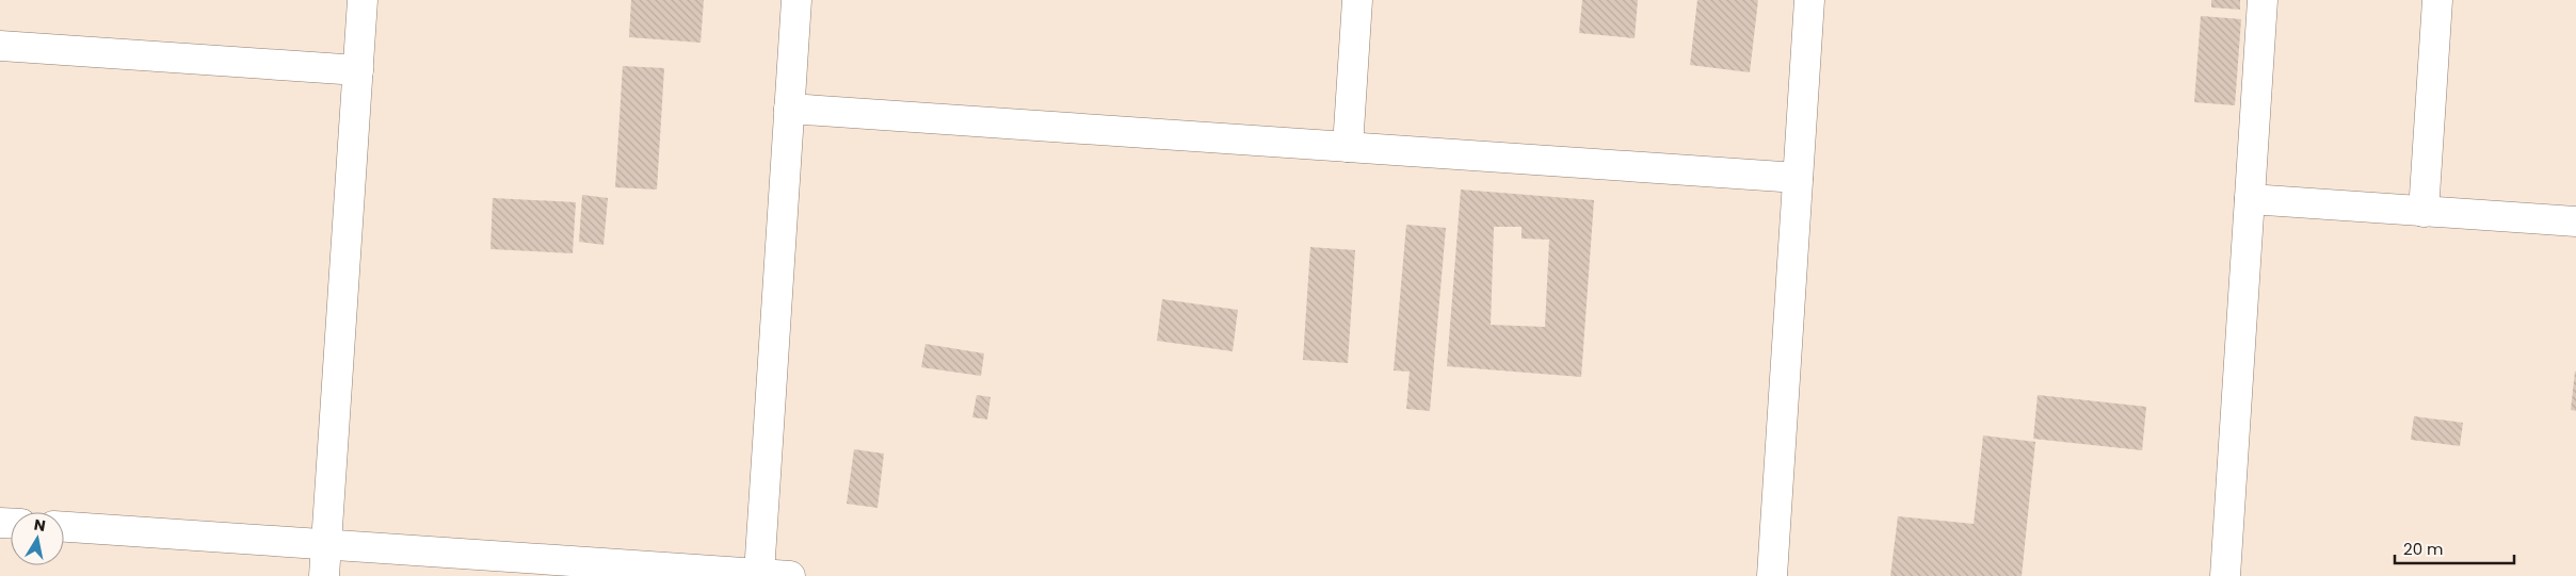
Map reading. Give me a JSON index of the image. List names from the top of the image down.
{
  "scale_bar": "20 m",
  "north": "top"
}
